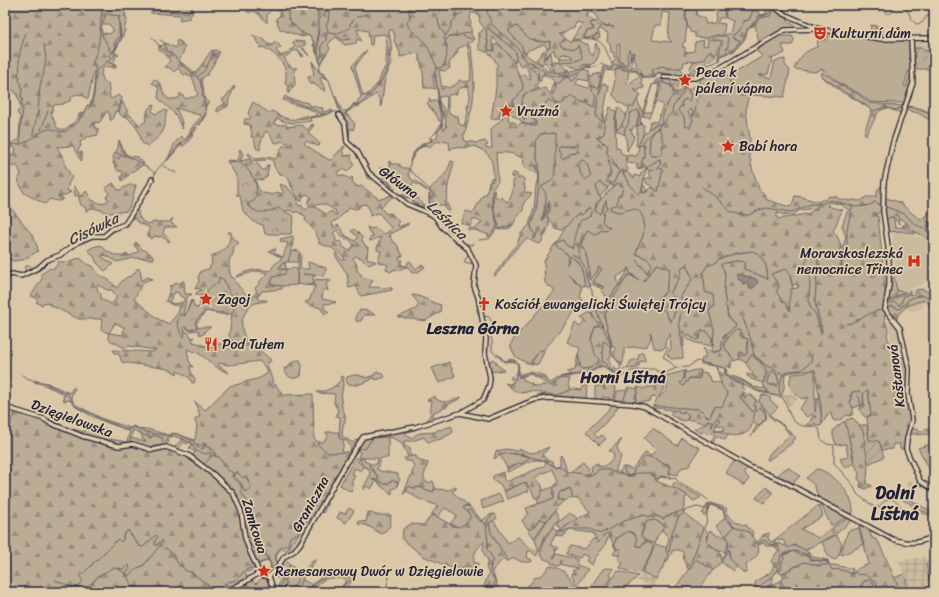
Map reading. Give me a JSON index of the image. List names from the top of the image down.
{
  "streets": {
    "street": [
      "Główna",
      "Kaštanová",
      "Dzięgielowska",
      "Graniczna",
      "Zamkowa"
    ]
  },
  "crossings": [
    ["Główna", "Graniczna"],
    ["Dzięgielowska", "Zamkowa"],
    ["Graniczna", "Zamkowa"]
  ],
  "districts": ["Leszna Górna", "Horní Líštná", "Dolní Líštná"],
  "water": ["Leśnica", "Cisówka"],
  "places": {
    "theatre": ["Kulturní dům"],
    "place": [
      "Pece k pálení vápna",
      "Vružná",
      "Babí hora",
      "Zagoj",
      "Renesansowy Dwór w Dzięgielowie"
    ],
    "hospital": ["Moravskoslezská nemocnice Třinec"],
    "church": ["Kościół ewangelicki Świętej Trójcy"],
    "restaurant": ["Pod Tułem"]
  }
}
